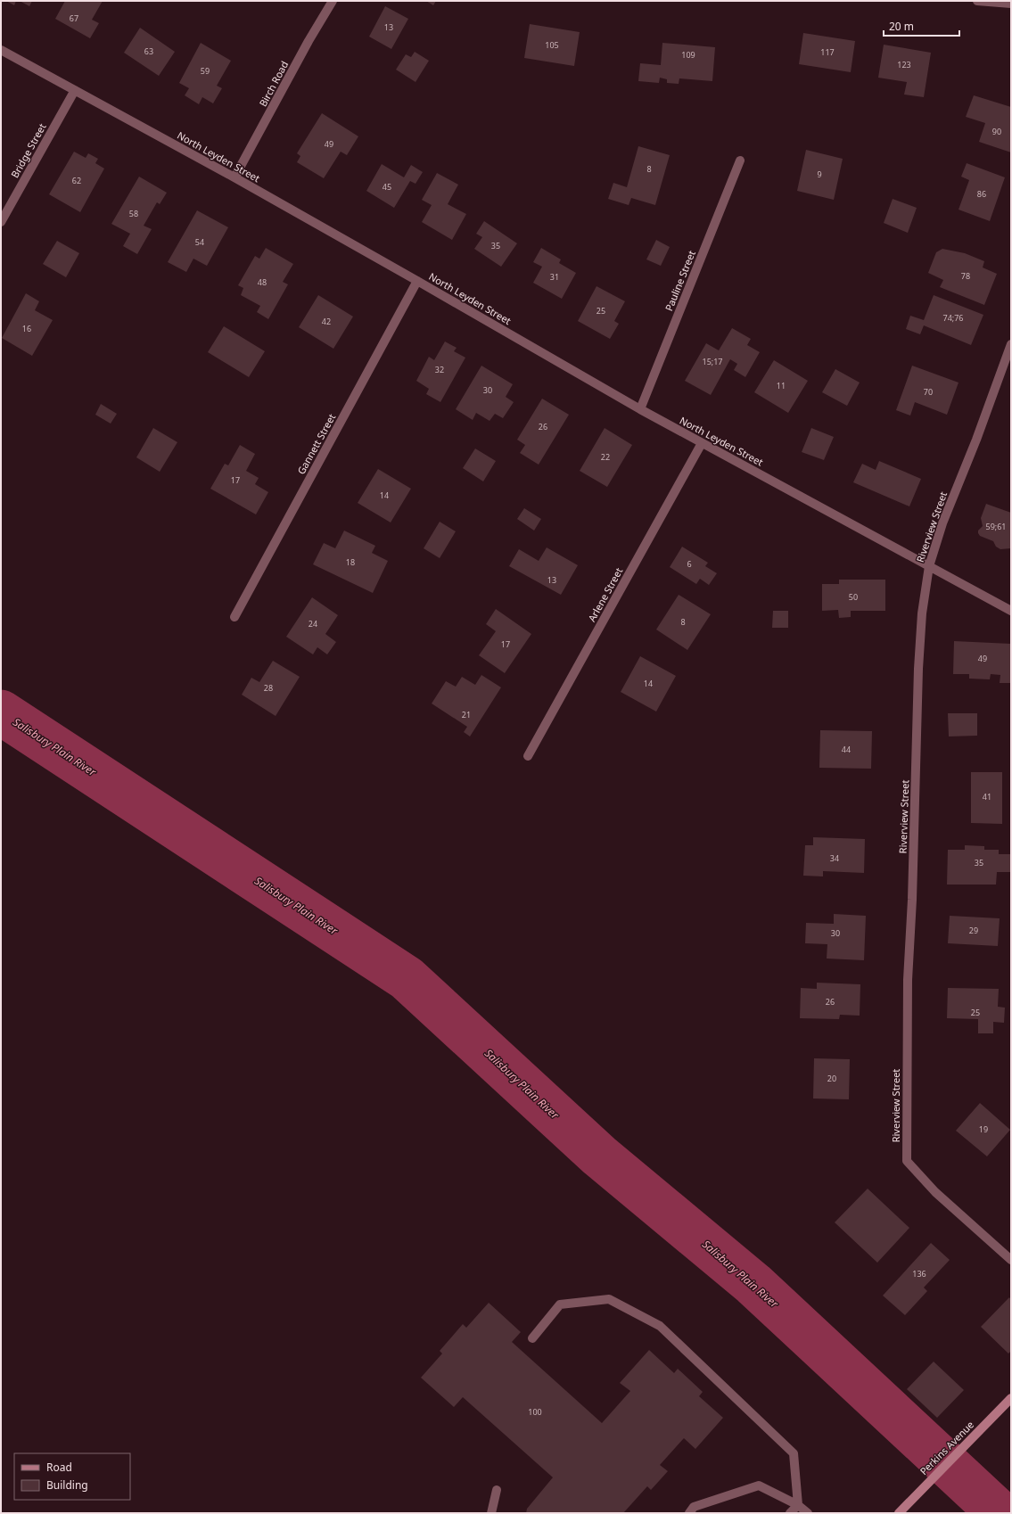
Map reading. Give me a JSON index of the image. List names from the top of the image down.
{
  "streets": {
    "street": [
      "Birch Road",
      "Bridge Street",
      "North Leyden Street",
      "Pauline Street",
      "Gannett Street",
      "Riverview Street",
      "Arlene Street",
      "Perkins Avenue"
    ]
  },
  "crossings": [
    ["Birch Road", "North Leyden Street"],
    ["Bridge Street", "North Leyden Street"],
    ["North Leyden Street", "Pauline Street"],
    ["North Leyden Street", "Gannett Street"],
    ["North Leyden Street", "Riverview Street"],
    ["North Leyden Street", "Arlene Street"]
  ],
  "water": ["Salisbury Plain River"],
  "house_numbers": [
    "67",
    "13",
    "105",
    "63",
    "117",
    "109",
    "123",
    "59",
    "90",
    "49",
    "8",
    "9",
    "62",
    "45",
    "86",
    "58",
    "54",
    "35",
    "78",
    "31",
    "48",
    "25",
    "74;76",
    "42",
    "16",
    "15;17",
    "32",
    "11",
    "30",
    "70",
    "26",
    "22",
    "17",
    "14",
    "59;61",
    "18",
    "6",
    "13",
    "50",
    "8",
    "24",
    "17",
    "49",
    "14",
    "28",
    "21",
    "44",
    "41",
    "34",
    "35",
    "29",
    "30",
    "26",
    "25",
    "20",
    "19",
    "136",
    "100"
  ],
  "legend": ["Road", "Building"],
  "scale_bar": "20 m"
}
